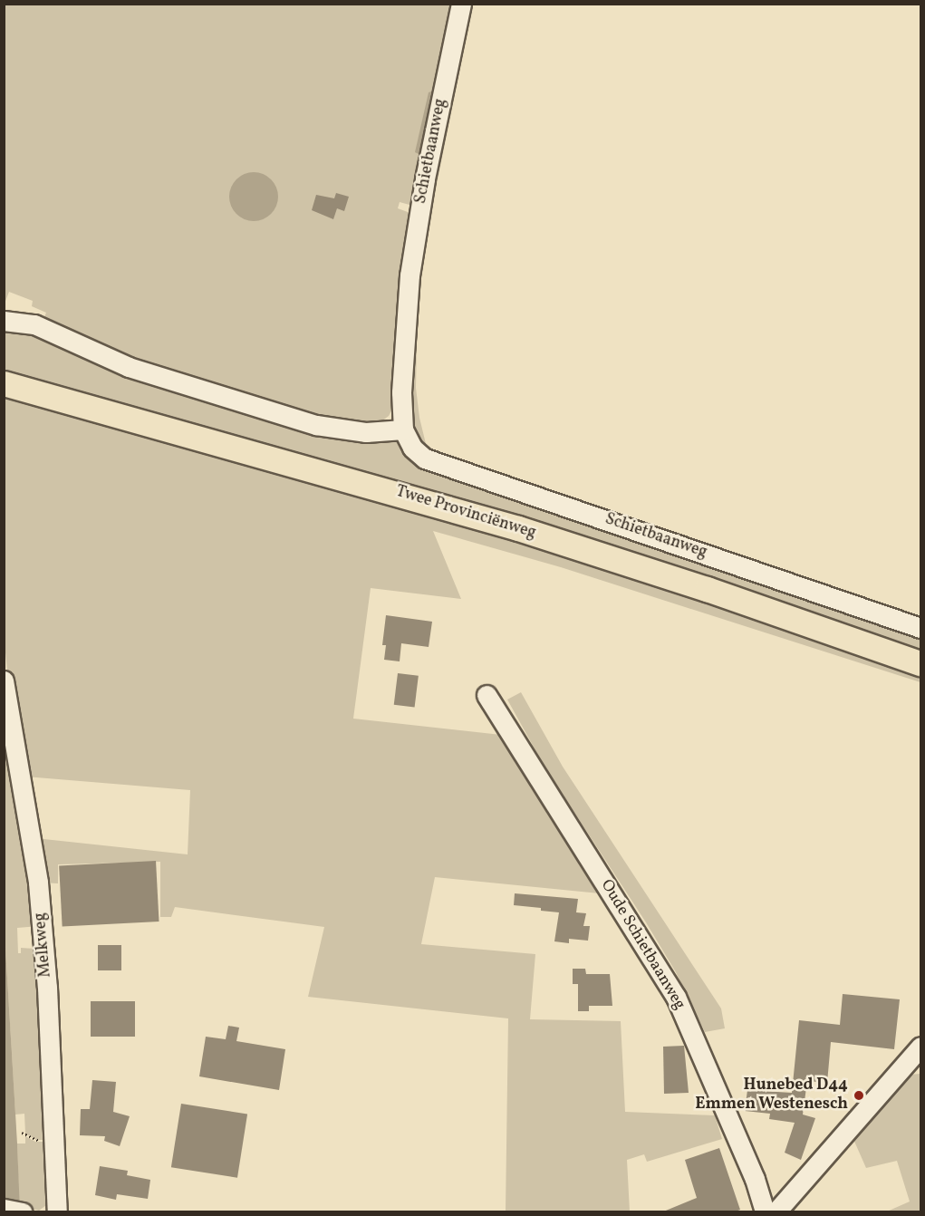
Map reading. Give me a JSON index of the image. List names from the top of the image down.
{
  "streets": {
    "main road": ["Twee Provinciënweg"],
    "street": ["Schietbaanweg", "Melkweg", "Oude Schietbaanweg"]
  },
  "places": ["Hunebed D44 Emmen Westenesch"]
}
